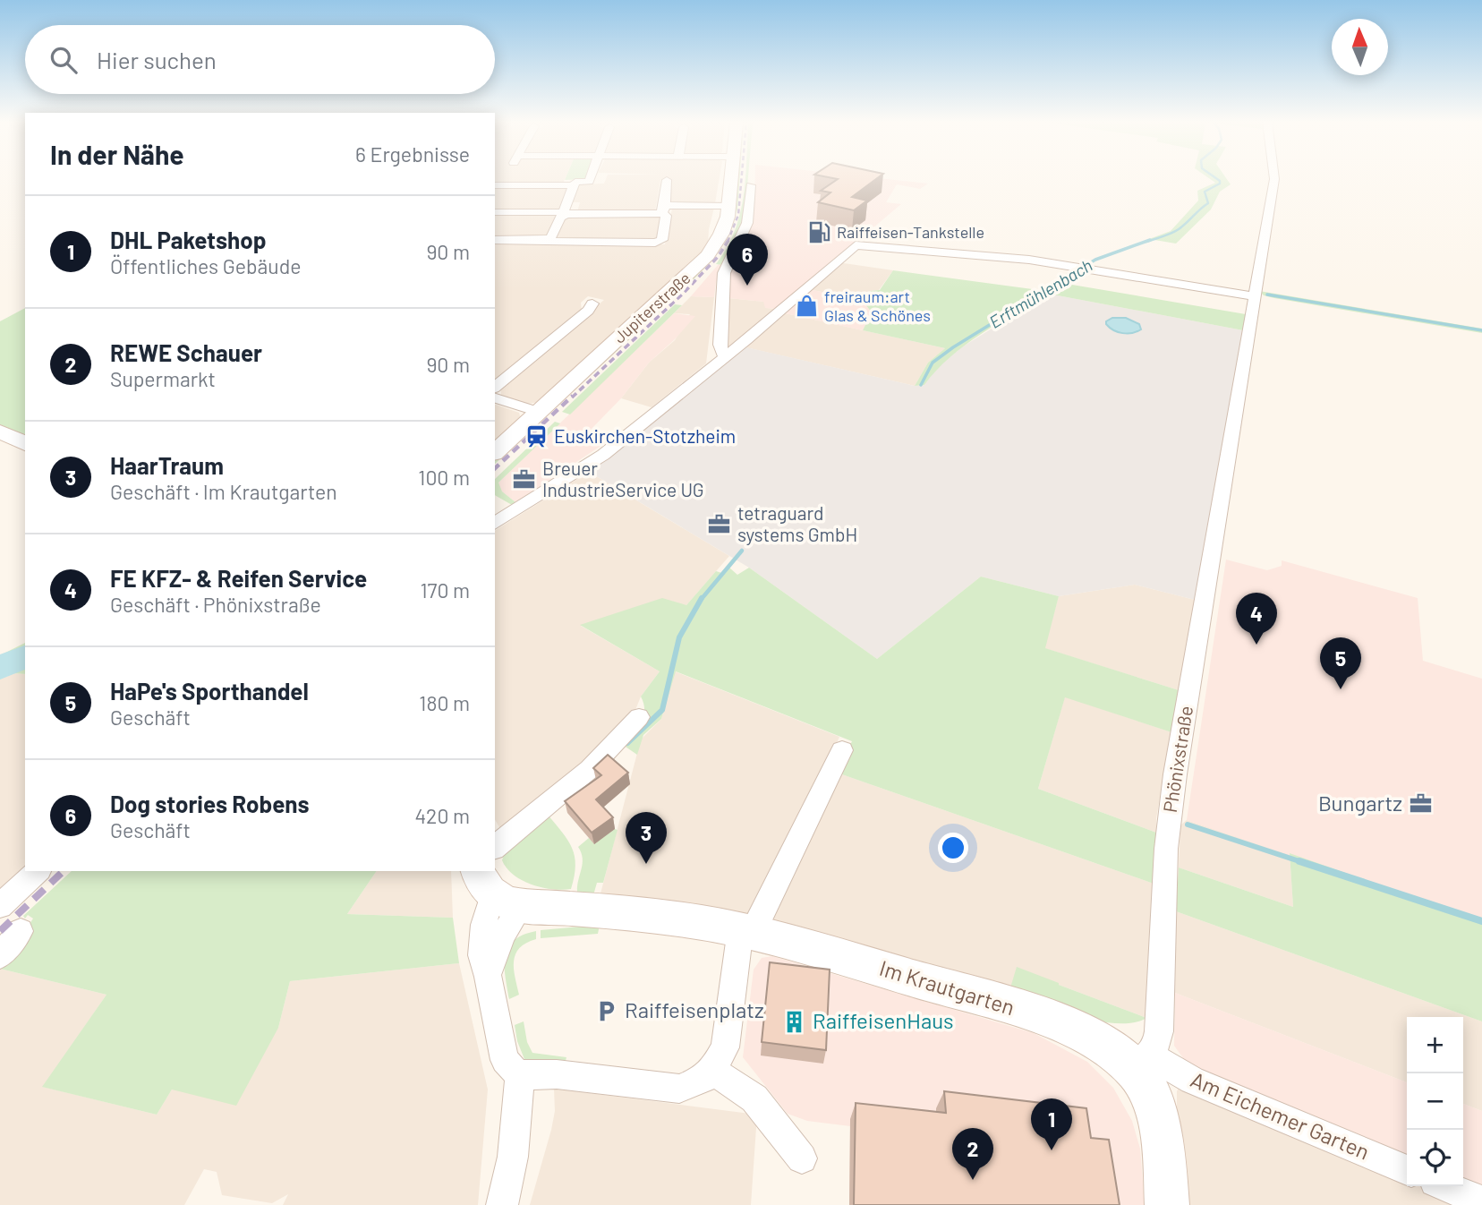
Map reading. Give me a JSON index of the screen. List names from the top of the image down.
{
  "streets": {
    "street": [
      "Jupiterstraße",
      "Phönixstraße",
      "Im Krautgarten",
      "Am Eichemer Garten"
    ]
  },
  "crossings": [
    ["Phönixstraße", "Im Krautgarten"],
    ["Phönixstraße", "Am Eichemer Garten"],
    ["Im Krautgarten", "Am Eichemer Garten"]
  ],
  "water": ["Erftmühlenbach"],
  "places": {
    "fuel station": ["Raiffeisen-Tankstelle"],
    "shop": ["freiraum:art Glas & Schönes"],
    "station": ["Euskirchen-Stotzheim"],
    "office": ["Breuer IndustrieService UG", "tetraguard systems GmbH", "Bungartz"],
    "parking": ["Raiffeisenplatz"],
    "building": ["RaiffeisenHaus"]
  },
  "north": "top",
  "page": {
    "search": "Hier suchen",
    "heading": ["In der Nähe", "6 Ergebnisse"],
    "list": [
      {
        "mark": "1",
        "name": "DHL Paketshop",
        "note": "Öffentliches Gebäude",
        "value": "90 m"
      },
      {
        "mark": "2",
        "name": "REWE Schauer",
        "note": "Supermarkt",
        "value": "90 m"
      },
      {
        "mark": "3",
        "name": "HaarTraum",
        "note": "Geschäft · Im Krautgarten",
        "value": "100 m"
      },
      {
        "mark": "4",
        "name": "FE KFZ- & Reifen Service",
        "note": "Geschäft · Phönixstraße",
        "value": "170 m"
      },
      {
        "mark": "5",
        "name": "HaPe's Sporthandel",
        "note": "Geschäft",
        "value": "180 m"
      },
      {
        "mark": "6",
        "name": "Dog stories Robens",
        "note": "Geschäft",
        "value": "420 m"
      }
    ],
    "pins": [
      "6",
      "4",
      "5",
      "3",
      "1",
      "2"
    ],
    "map_buttons": ["+", "−"]
  }
}
